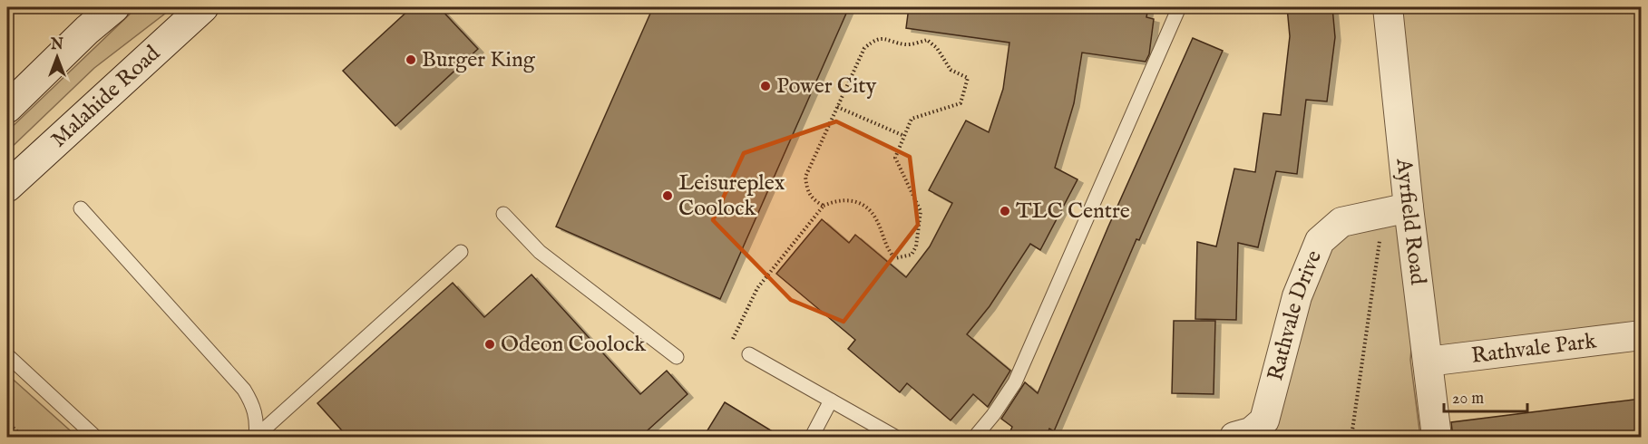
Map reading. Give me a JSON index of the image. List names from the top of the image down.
{
  "streets": {
    "main road": ["Malahide Road"],
    "street": ["Ayrfield Road", "Rathvale Drive", "Rathvale Park"]
  },
  "crossings": [
    ["Ayrfield Road", "Rathvale Drive"],
    ["Ayrfield Road", "Rathvale Park"]
  ],
  "places": [
    "Burger King",
    "Power City",
    "Leisureplex Coolock",
    "TLC Centre",
    "Odeon Coolock"
  ],
  "scale_bar": "20 m",
  "north": "top"
}
